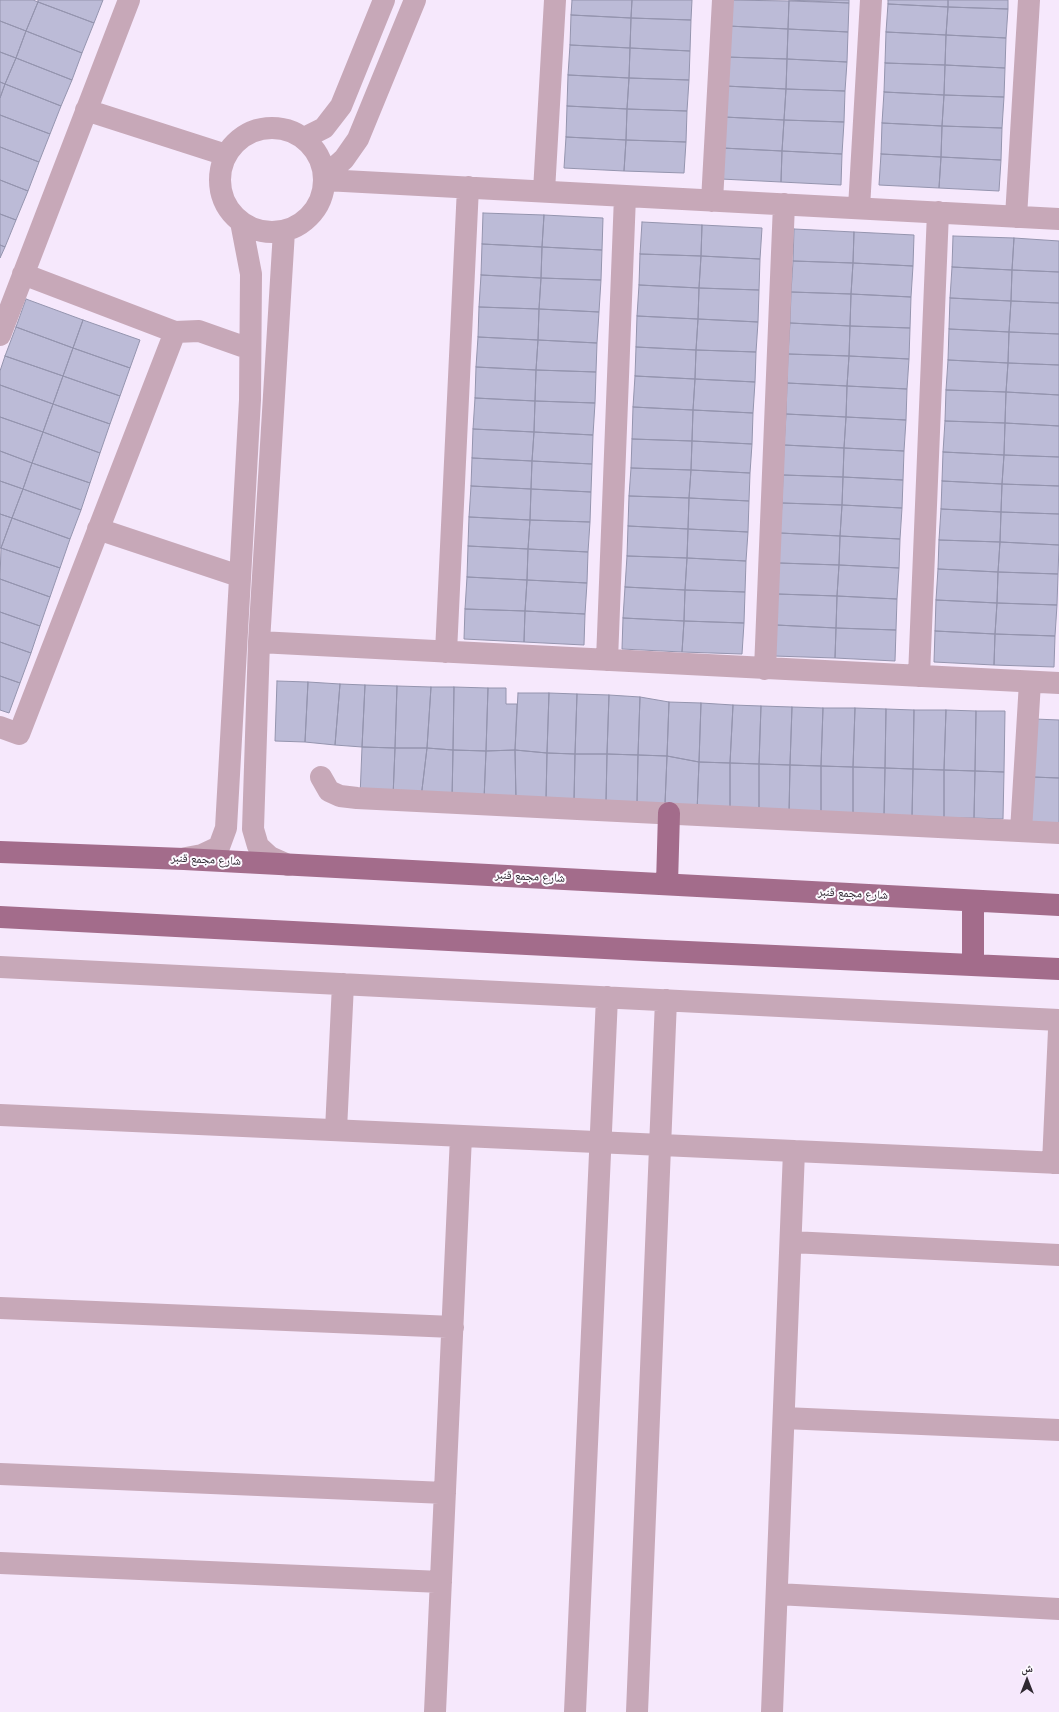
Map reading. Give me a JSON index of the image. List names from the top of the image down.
{
  "streets": {
    "main road": ["شارع مجمع قنبر"]
  },
  "north": "top"
}
